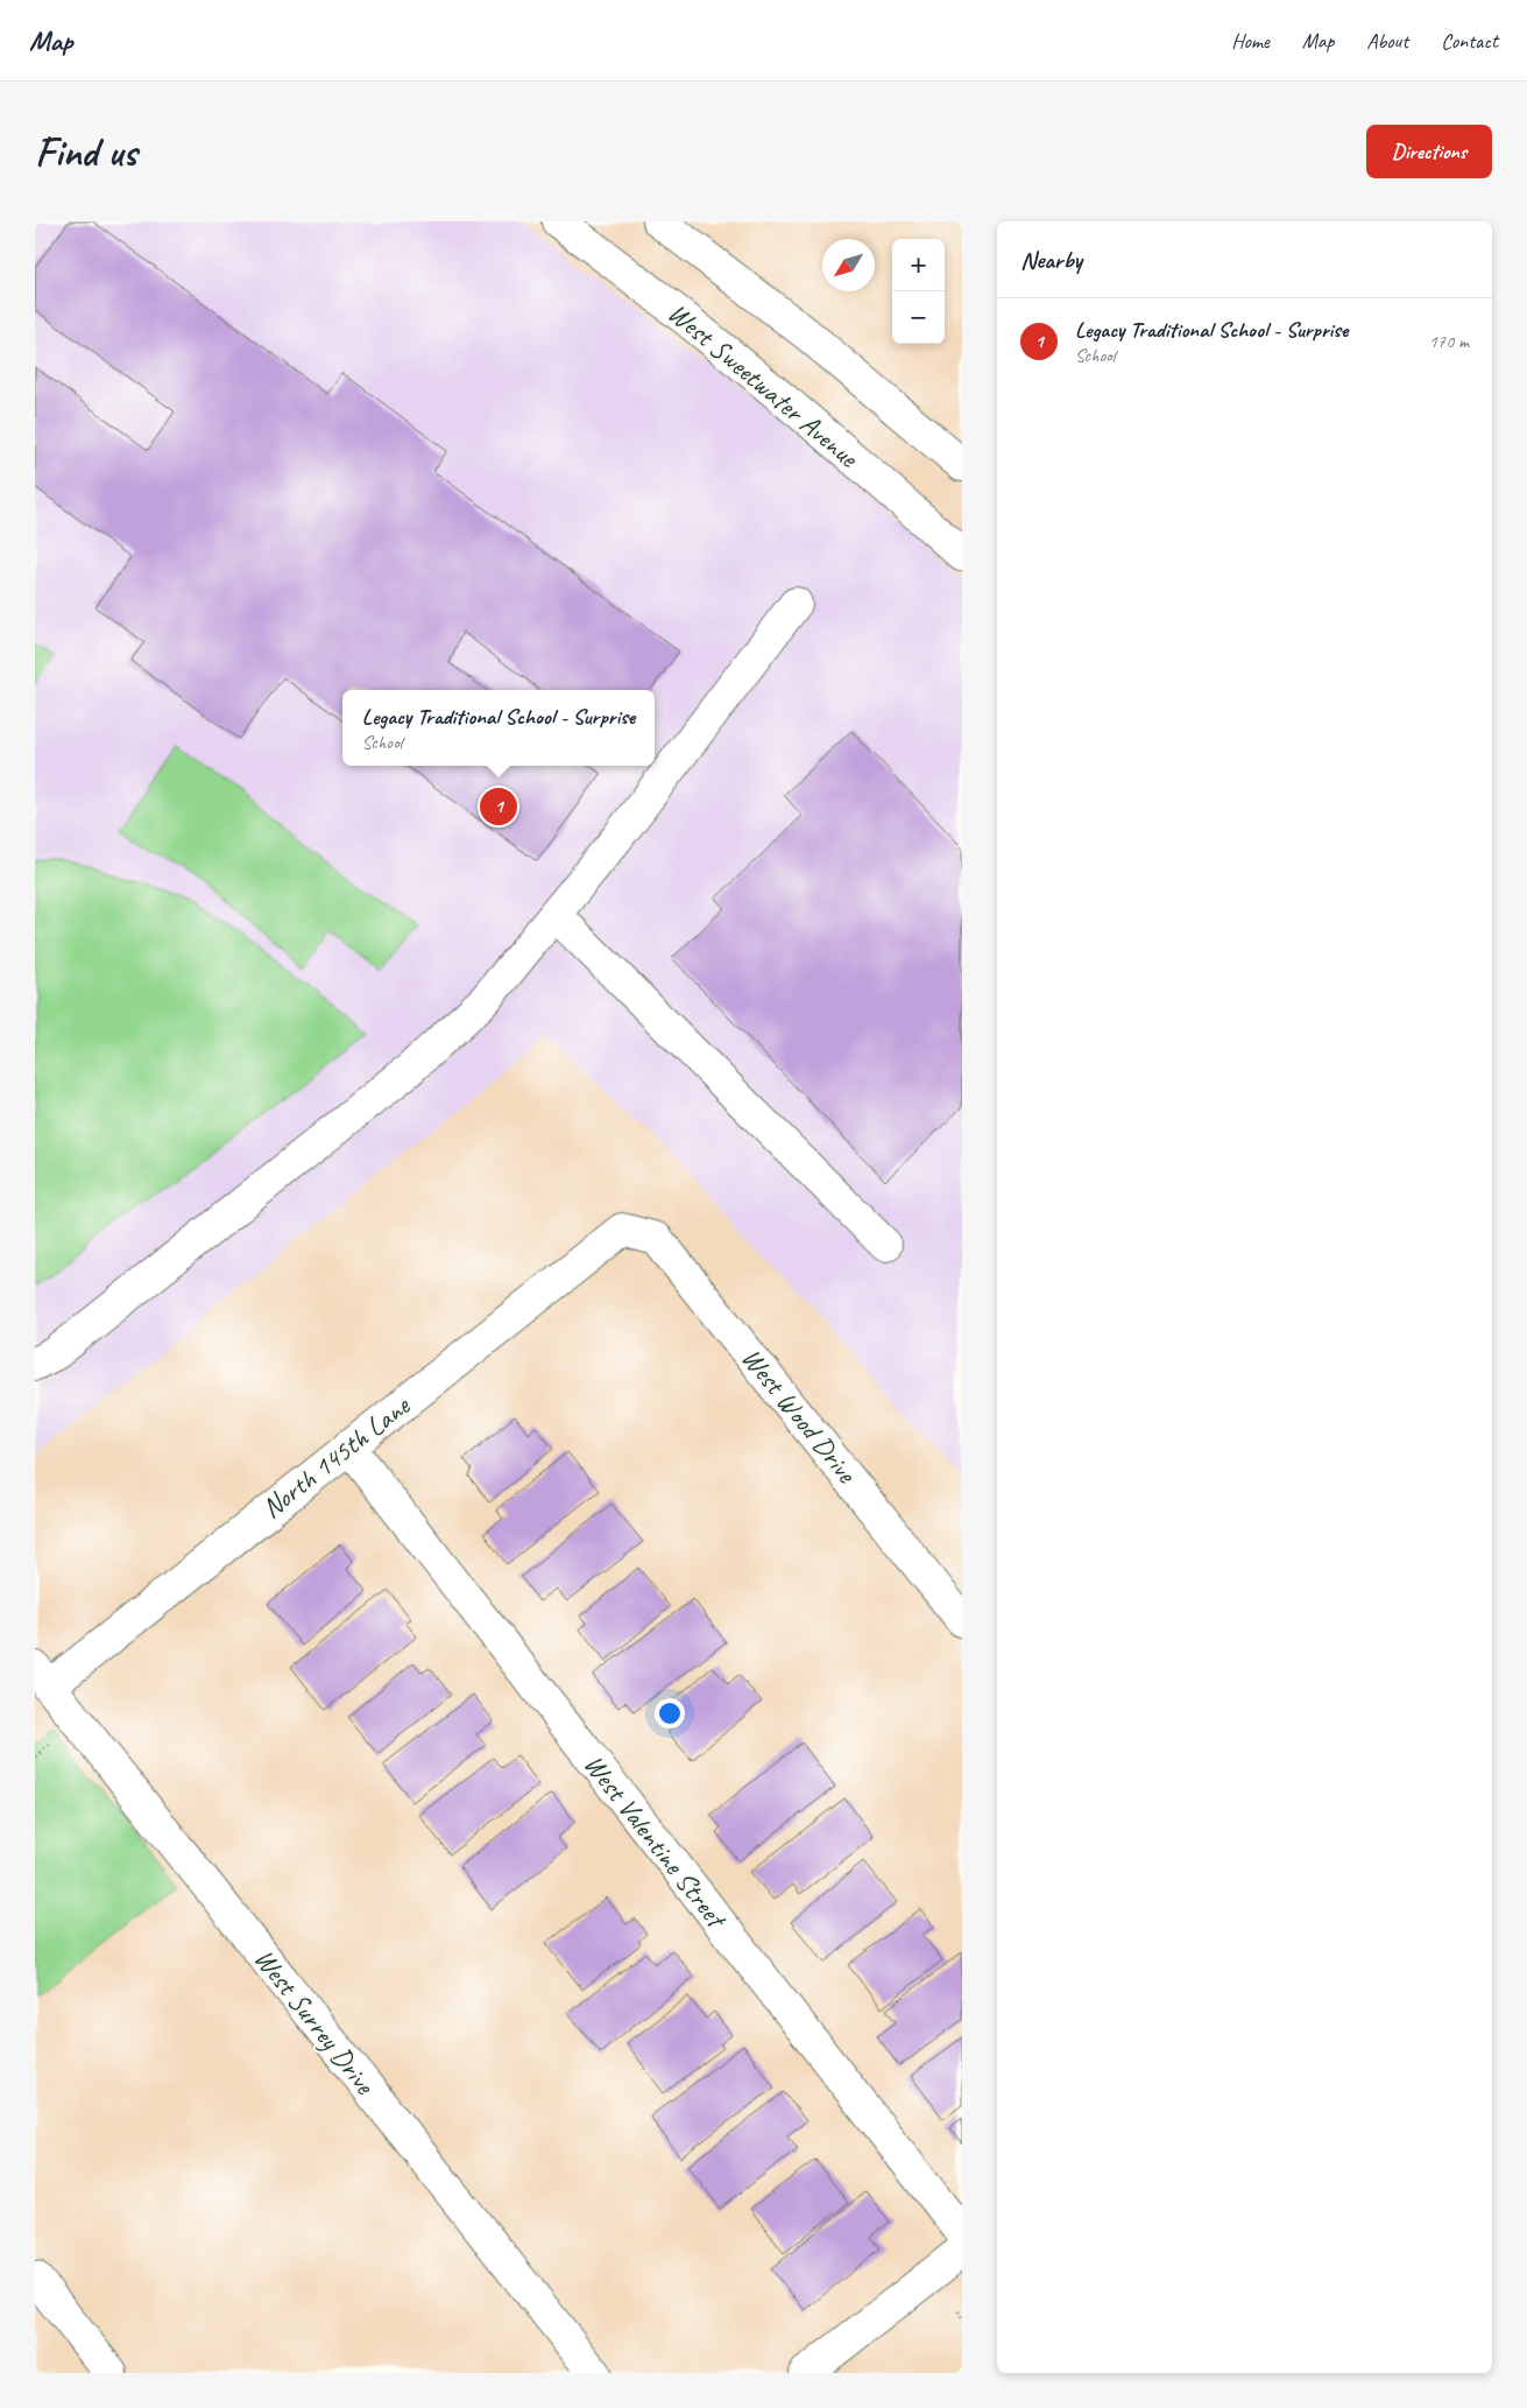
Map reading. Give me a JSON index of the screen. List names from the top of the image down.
{
  "streets": {
    "street": [
      "West Sweetwater Avenue",
      "West Wood Drive",
      "North 145th Lane",
      "West Valentine Street",
      "West Surrey Drive"
    ]
  },
  "crossings": [
    ["West Wood Drive", "North 145th Lane"],
    ["North 145th Lane", "West Valentine Street"],
    ["North 145th Lane", "West Surrey Drive"]
  ],
  "north": "bottom left",
  "page": {
    "header": "Map",
    "nav": [
      "Home",
      "Map",
      "About",
      "Contact"
    ],
    "buttons": "Directions",
    "title": "Find us",
    "heading": "Nearby",
    "map_buttons": ["+", "−"],
    "list": [
      {
        "mark": "1",
        "name": "Legacy Traditional School - Surprise",
        "note": "School",
        "value": "170 m"
      }
    ],
    "popup": ["Legacy Traditional School - Surprise", "School"],
    "pins": "1"
  }
}
